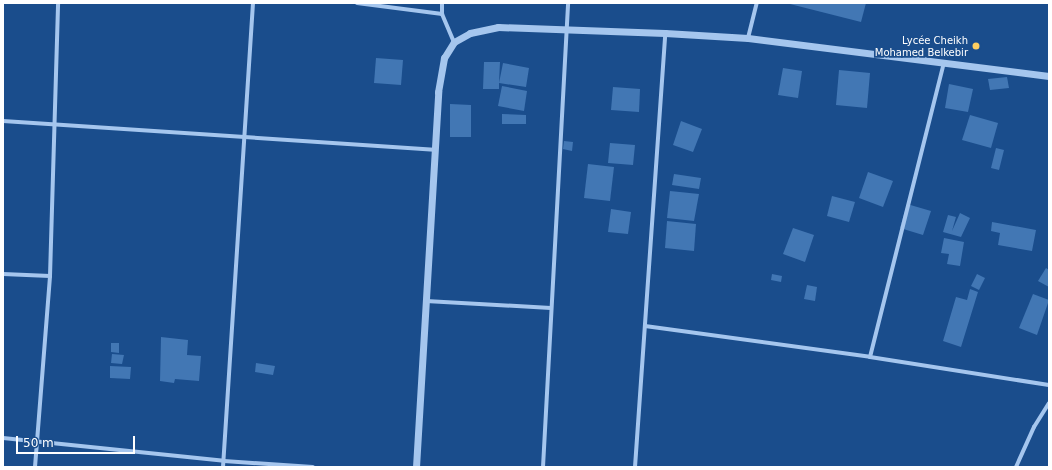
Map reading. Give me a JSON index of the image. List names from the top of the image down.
{
  "places": ["Lycée Cheikh Mohamed Belkebir"],
  "scale_bar": "50 m"
}
